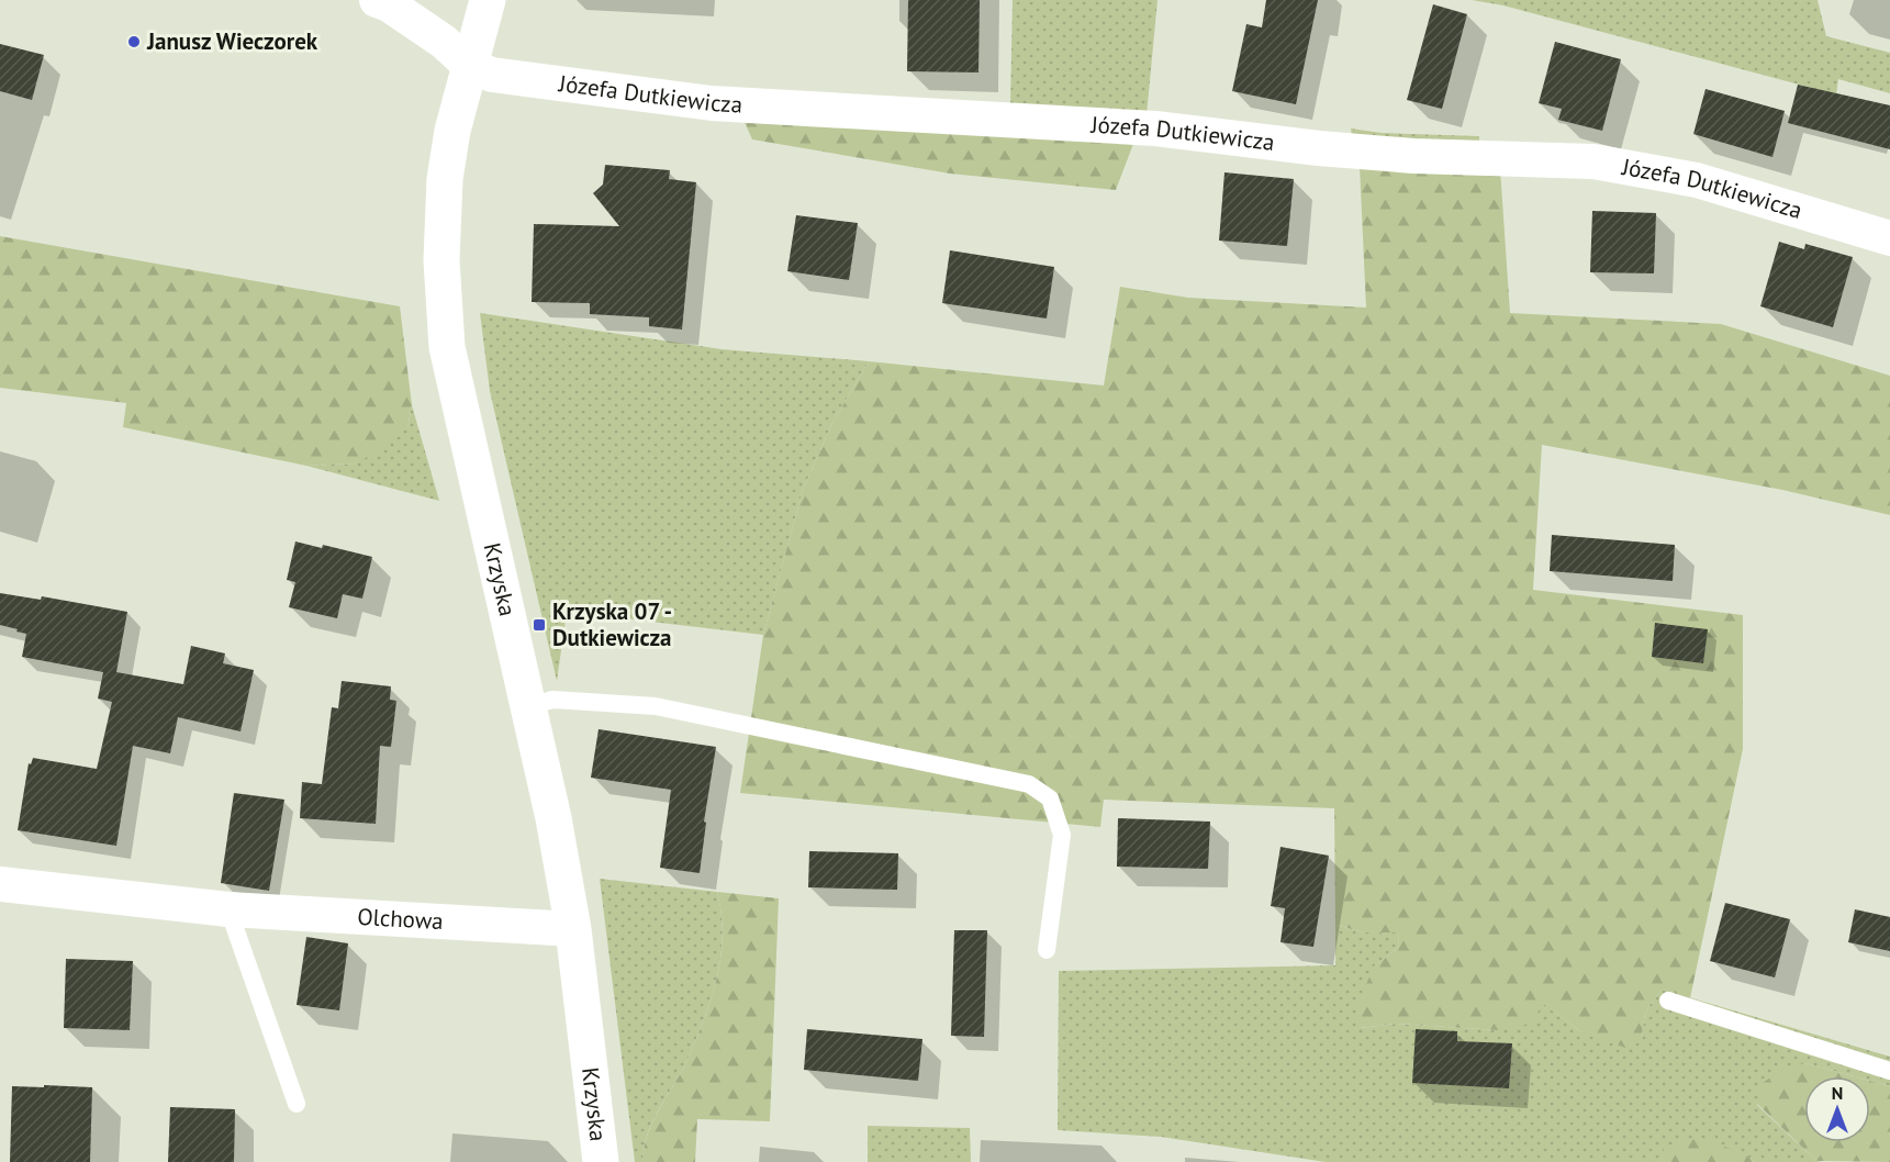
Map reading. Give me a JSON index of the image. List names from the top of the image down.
{
  "streets": {
    "street": ["Józefa Dutkiewicza", "Krzyska", "Olchowa"]
  },
  "crossings": [
    ["Józefa Dutkiewicza", "Krzyska"],
    ["Krzyska", "Olchowa"]
  ],
  "places": {
    "other": ["Janusz Wieczorek"],
    "transit": ["Krzyska 07 - Dutkiewicza"]
  },
  "north": "top"
}
